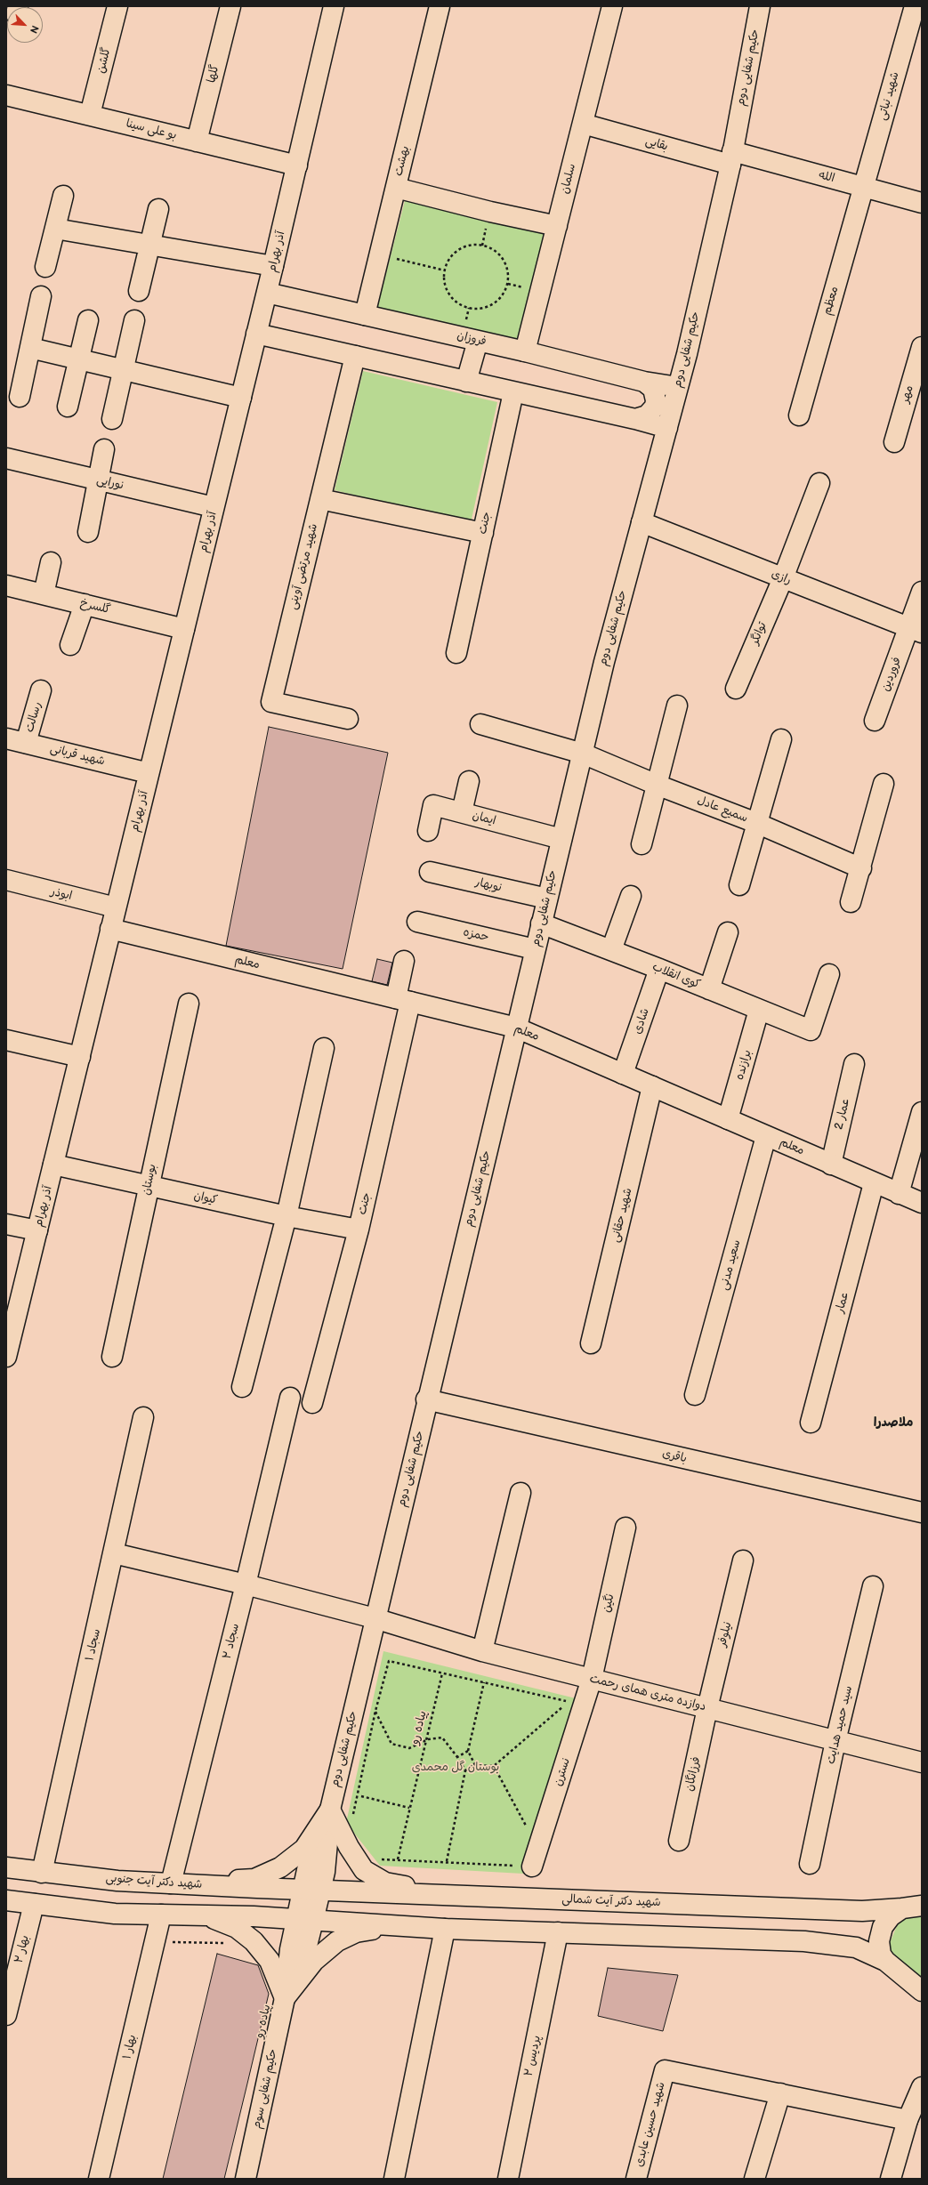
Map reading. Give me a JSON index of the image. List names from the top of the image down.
{
  "streets": {
    "street": [
      "گلشن",
      "حکیم شفایی دوم",
      "گلها",
      "شهید نباتی",
      "بو علی سینا",
      "بقایی",
      "بهشت",
      "الله",
      "سلمان",
      "آذر بهرام",
      "معظم",
      "فروزان",
      "مهر",
      "نورایی",
      "جنت",
      "شهید مرتضی آوینی",
      "رازی",
      "گلسرخ",
      "توانگر",
      "فروردین",
      "رسالت",
      "شهید قربانی",
      "سمیع عادل",
      "ایمان",
      "نوبهار",
      "ابوذر",
      "حمزه",
      "معلم",
      "کوی انقلاب",
      "شادی",
      "برازنده",
      "عمار 2",
      "بوستان",
      "کیوان",
      "شهید حقانی",
      "سعید مدنی",
      "عمار",
      "باقری",
      "نگین",
      "نیلوفر",
      "سجاد ۲",
      "سجاد ۱",
      "دوازده متری همای رحمت",
      "سید حمید هدایت",
      "نسترن",
      "فرزانگان",
      "شهید دکتر آیت جنوبی",
      "شهید دکتر آیت شمالی",
      "بهار ۲",
      "بهار ۱",
      "پردیس ۲",
      "حکیم شفایی سوم",
      "شهید حسین عابدی"
    ],
    "path": ["پیاده رو"]
  },
  "crossings": [
    ["گلشن", "بو علی سینا"],
    ["حکیم شفایی دوم", "بقایی"],
    ["حکیم شفایی دوم", "الله"],
    ["حکیم شفایی دوم", "فروزان"],
    ["حکیم شفایی دوم", "رازی"],
    ["حکیم شفایی دوم", "سمیع عادل"],
    ["حکیم شفایی دوم", "ایمان"],
    ["حکیم شفایی دوم", "نوبهار"],
    ["حکیم شفایی دوم", "حمزه"],
    ["حکیم شفایی دوم", "معلم"],
    ["حکیم شفایی دوم", "کوی انقلاب"],
    ["حکیم شفایی دوم", "باقری"],
    ["حکیم شفایی دوم", "دوازده متری همای رحمت"],
    ["حکیم شفایی دوم", "حکیم شفایی سوم"],
    ["گلها", "بو علی سینا"],
    ["شهید نباتی", "الله"],
    ["شهید نباتی", "معظم"],
    ["بو علی سینا", "آذر بهرام"],
    ["بقایی", "الله"],
    ["بقایی", "سلمان"],
    ["بهشت", "فروزان"],
    ["الله", "معظم"],
    ["سلمان", "فروزان"],
    ["آذر بهرام", "فروزان"],
    ["آذر بهرام", "نورایی"],
    ["آذر بهرام", "گلسرخ"],
    ["آذر بهرام", "شهید قربانی"],
    ["آذر بهرام", "ابوذر"],
    ["آذر بهرام", "معلم"],
    ["آذر بهرام", "کیوان"],
    ["جنت", "معلم"],
    ["جنت", "کیوان"],
    ["رازی", "توانگر"],
    ["رازی", "فروردین"],
    ["رسالت", "شهید قربانی"],
    ["معلم", "شادی"],
    ["معلم", "برازنده"],
    ["معلم", "عمار 2"],
    ["معلم", "شهید حقانی"],
    ["معلم", "سعید مدنی"],
    ["معلم", "عمار"],
    ["کوی انقلاب", "شادی"],
    ["کوی انقلاب", "برازنده"],
    ["بوستان", "کیوان"],
    ["نگین", "دوازده متری همای رحمت"],
    ["نگین", "نسترن"],
    ["نیلوفر", "دوازده متری همای رحمت"],
    ["نیلوفر", "فرزانگان"],
    ["سجاد ۲", "دوازده متری همای رحمت"],
    ["سجاد ۲", "شهید دکتر آیت جنوبی"],
    ["سجاد ۱", "دوازده متری همای رحمت"],
    ["سجاد ۱", "شهید دکتر آیت جنوبی"],
    ["دوازده متری همای رحمت", "سید حمید هدایت"],
    ["دوازده متری همای رحمت", "نسترن"],
    ["دوازده متری همای رحمت", "فرزانگان"],
    ["شهید دکتر آیت جنوبی", "شهید دکتر آیت شمالی"],
    ["شهید دکتر آیت جنوبی", "حکیم شفایی سوم"],
    ["شهید دکتر آیت شمالی", "حکیم شفایی سوم"]
  ],
  "districts": ["ملاصدرا"],
  "parks": ["بوستان گل محمدی"],
  "north": "bottom right"
}
